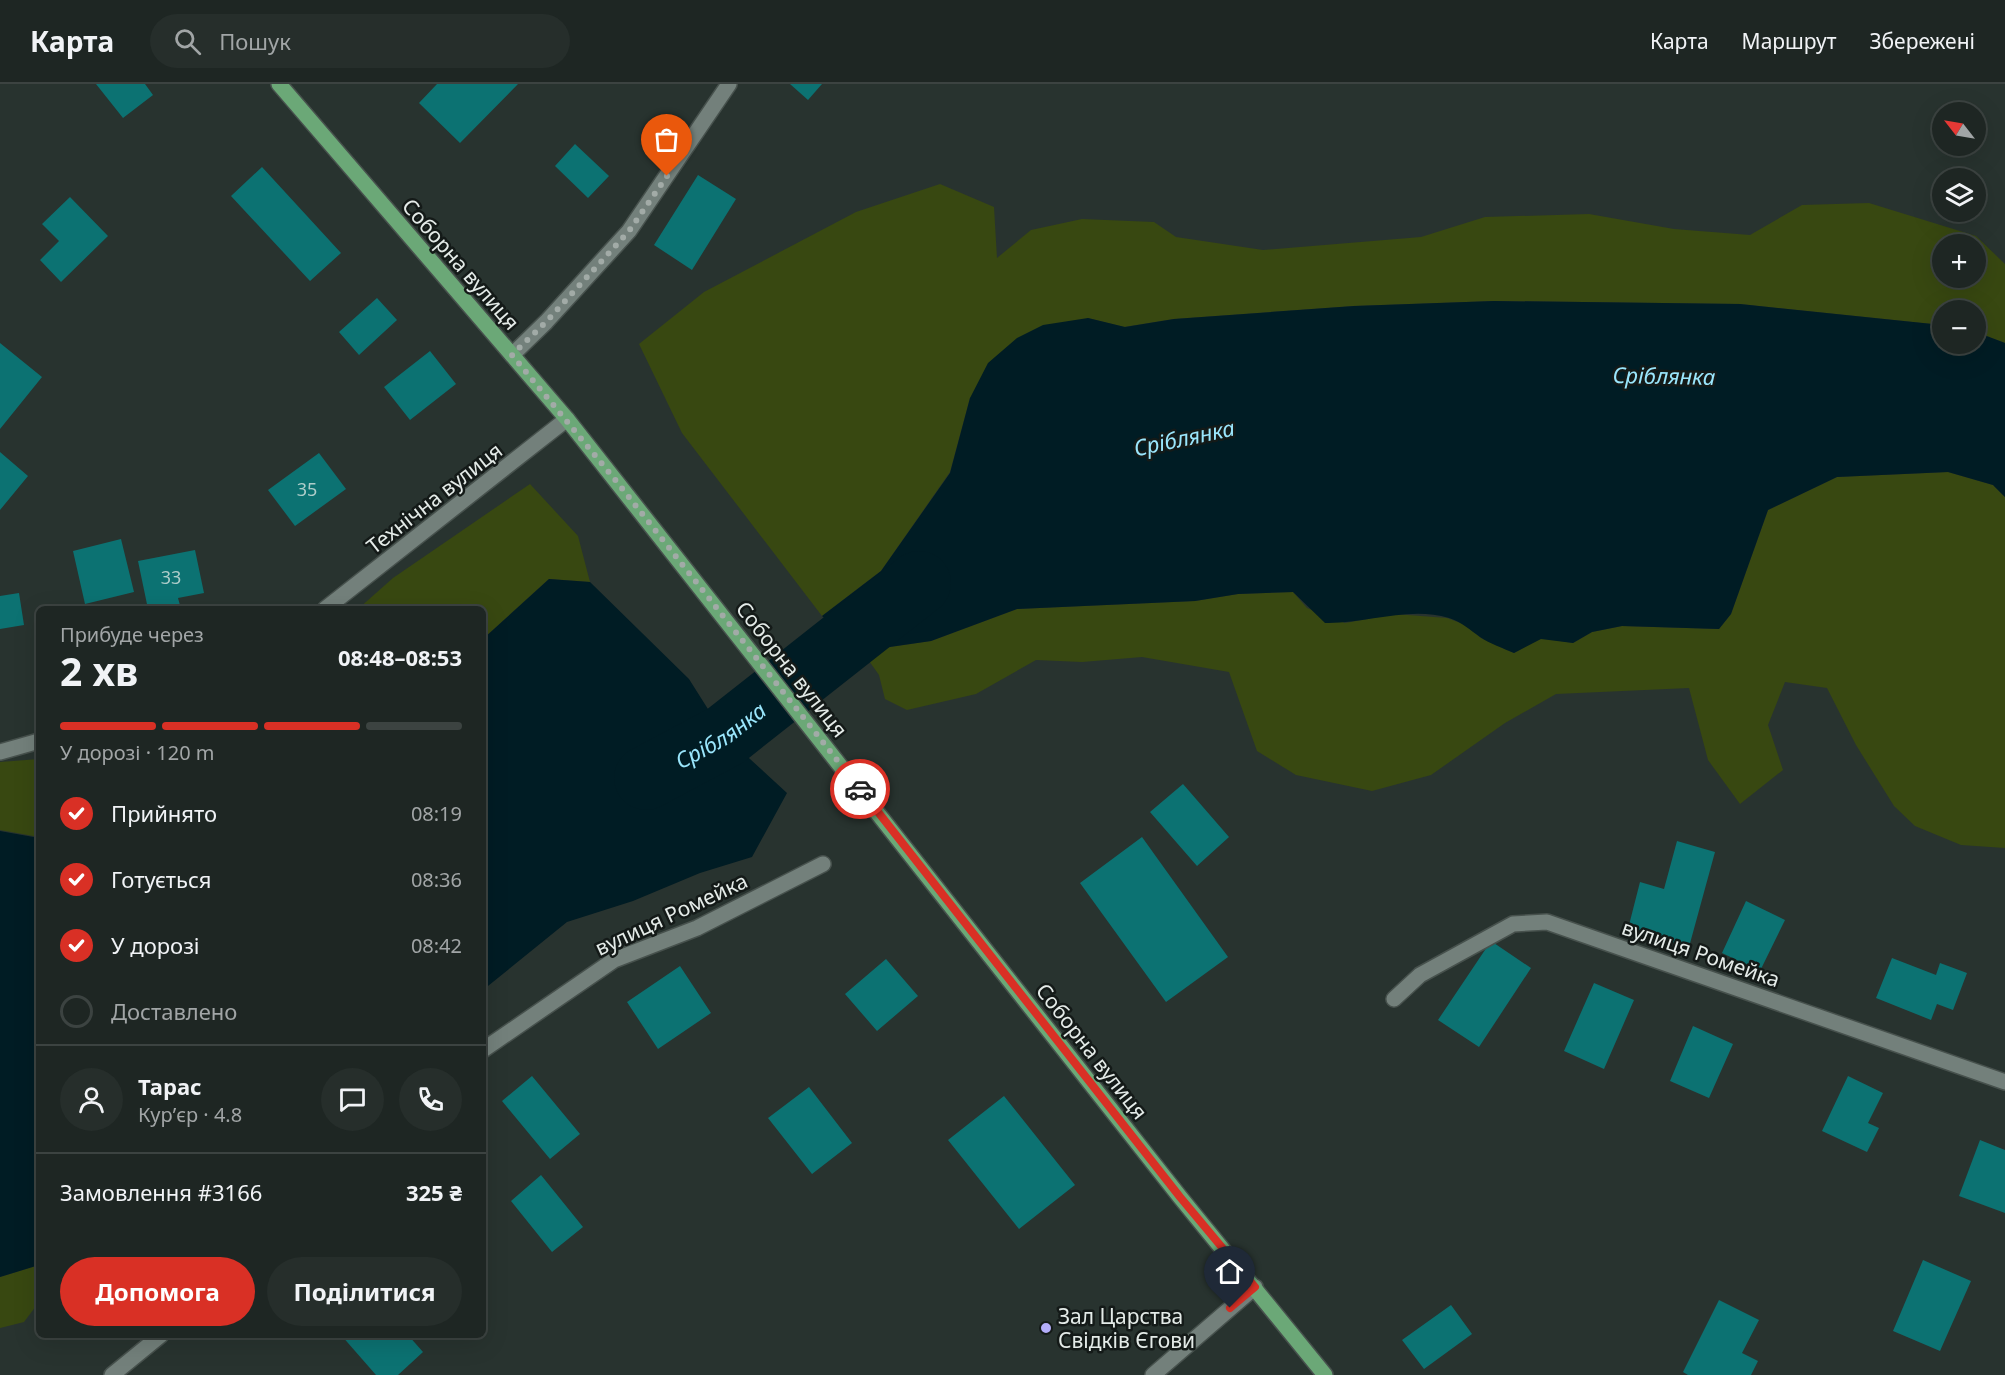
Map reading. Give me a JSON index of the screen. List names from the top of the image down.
{
  "streets": {
    "main road": ["Соборна вулиця"],
    "street": ["Технічна вулиця", "вулиця Ромейка"]
  },
  "crossings": [
    ["Соборна вулиця", "Технічна вулиця"]
  ],
  "water": ["Сріблянка"],
  "places": ["Зал Царства Свідків Єгови"],
  "house_numbers": ["35", "33"],
  "north": "top left",
  "page": {
    "header": "Карта",
    "search": "Пошук",
    "nav": ["Карта", "Маршрут", "Збережені"],
    "map_buttons": ["+", "−"],
    "heading": ["2 хв", "Прибуде через", "08:48–08:53"],
    "panel": [
      "Тарас",
      "Кур’єр · 4.8",
      "Замовлення #3166",
      "325 ₴"
    ],
    "bar": "У дорозі · 120 m",
    "list": [
      ["Прийнято", "08:19"],
      ["Готується", "08:36"],
      ["У дорозі", "08:42"],
      "Доставлено"
    ],
    "buttons": ["Допомога", "Поділитися"]
  }
}
